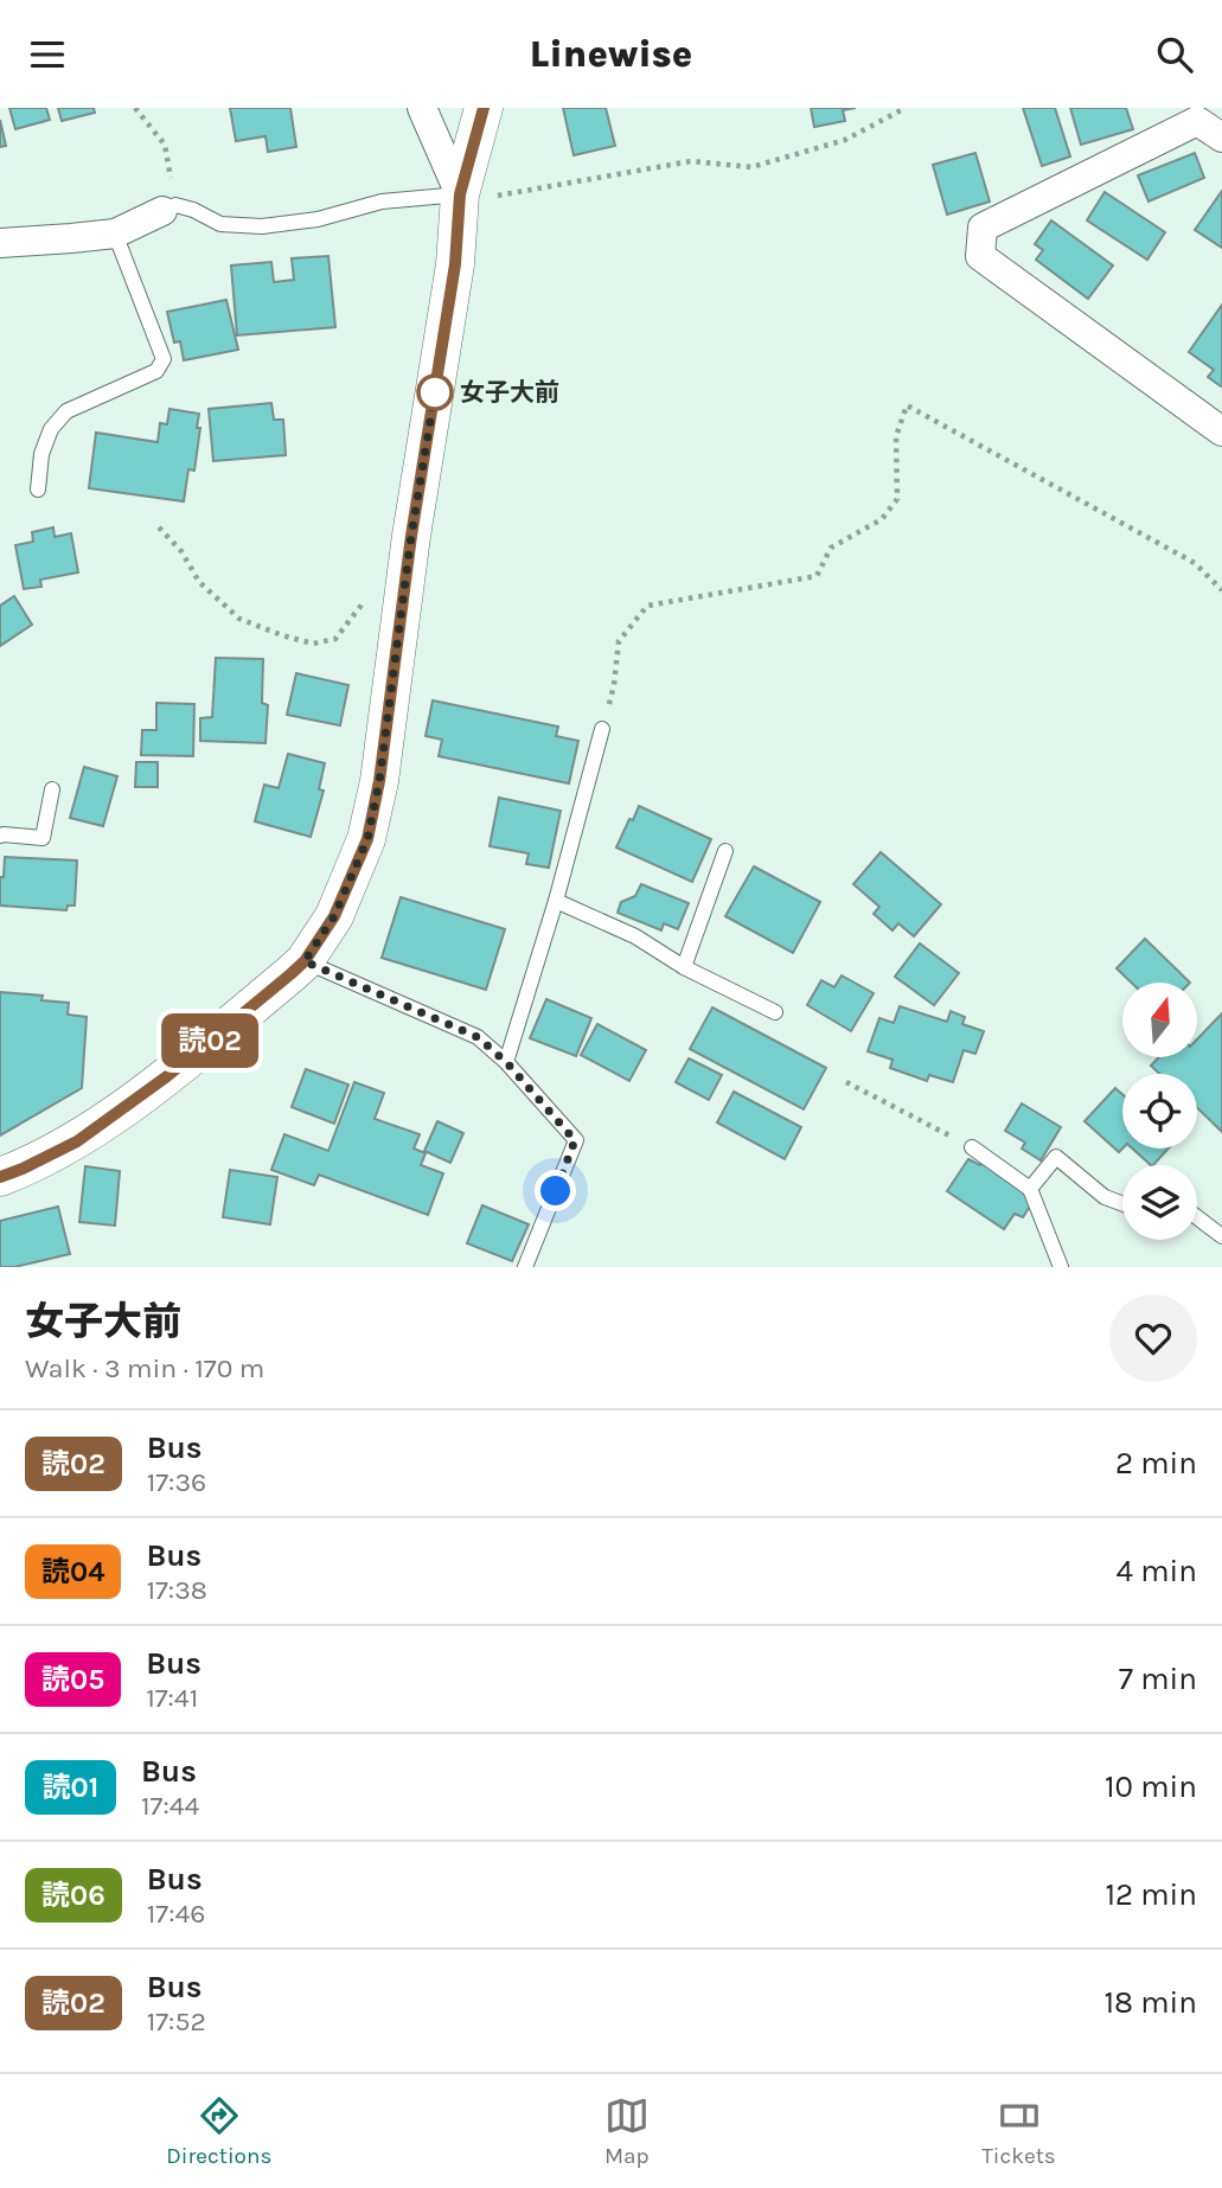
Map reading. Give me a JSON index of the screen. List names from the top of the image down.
{
  "places": ["女子大前"],
  "lines": ["bus line 読02"],
  "north": "top",
  "page": {
    "header": "Linewise",
    "on_map": "読02",
    "heading": ["女子大前", "Walk · 3 min · 170 m"],
    "list": [
      {
        "mark": "読02",
        "name": "Bus",
        "note": "17:36",
        "value": "2 min"
      },
      {
        "mark": "読04",
        "name": "Bus",
        "note": "17:38",
        "value": "4 min"
      },
      {
        "mark": "読05",
        "name": "Bus",
        "note": "17:41",
        "value": "7 min"
      },
      {
        "mark": "読01",
        "name": "Bus",
        "note": "17:44",
        "value": "10 min"
      },
      {
        "mark": "読06",
        "name": "Bus",
        "note": "17:46",
        "value": "12 min"
      },
      {
        "mark": "読02",
        "name": "Bus",
        "note": "17:52",
        "value": "18 min"
      }
    ],
    "tabs": ["Directions", "Map", "Tickets"]
  }
}
